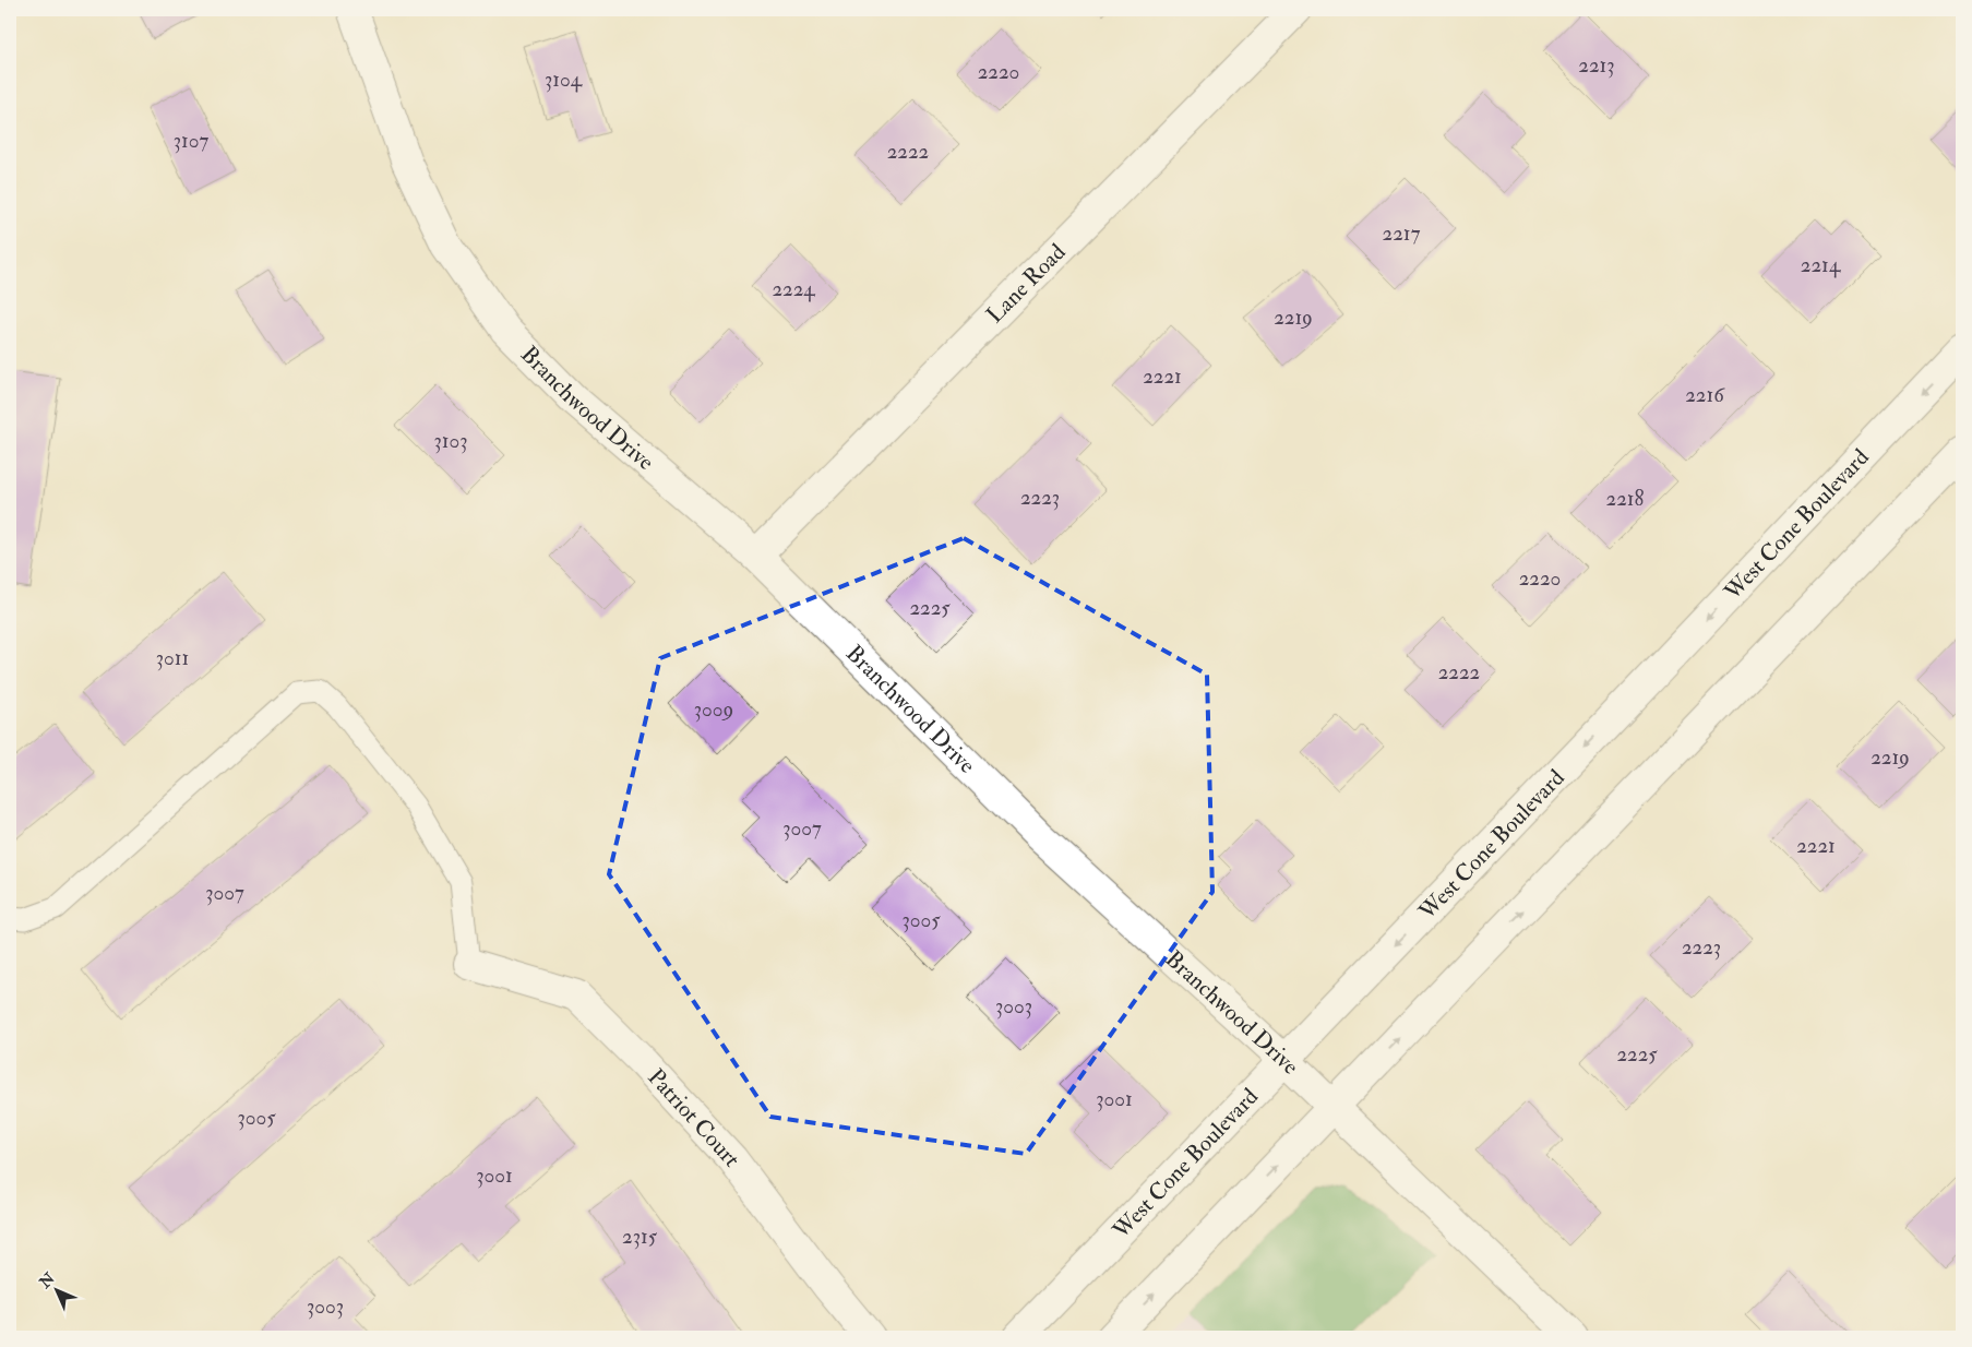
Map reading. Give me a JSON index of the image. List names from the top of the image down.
{
  "streets": {
    "street": [
      "Lane Road",
      "Branchwood Drive",
      "West Cone Boulevard",
      "Patriot Court"
    ]
  },
  "crossings": [
    ["Lane Road", "Branchwood Drive"],
    ["Branchwood Drive", "West Cone Boulevard"]
  ],
  "house_numbers": [
    "2213",
    "2220",
    "3104",
    "3107",
    "2222",
    "2217",
    "2214",
    "2224",
    "2219",
    "2221",
    "2216",
    "3103",
    "2223",
    "2218",
    "2220",
    "2225",
    "3011",
    "2222",
    "3009",
    "2219",
    "3007",
    "2221",
    "3007",
    "3005",
    "2223",
    "3003",
    "2225",
    "3001",
    "3005",
    "3001",
    "2315",
    "3003"
  ],
  "north": "top left"
}
